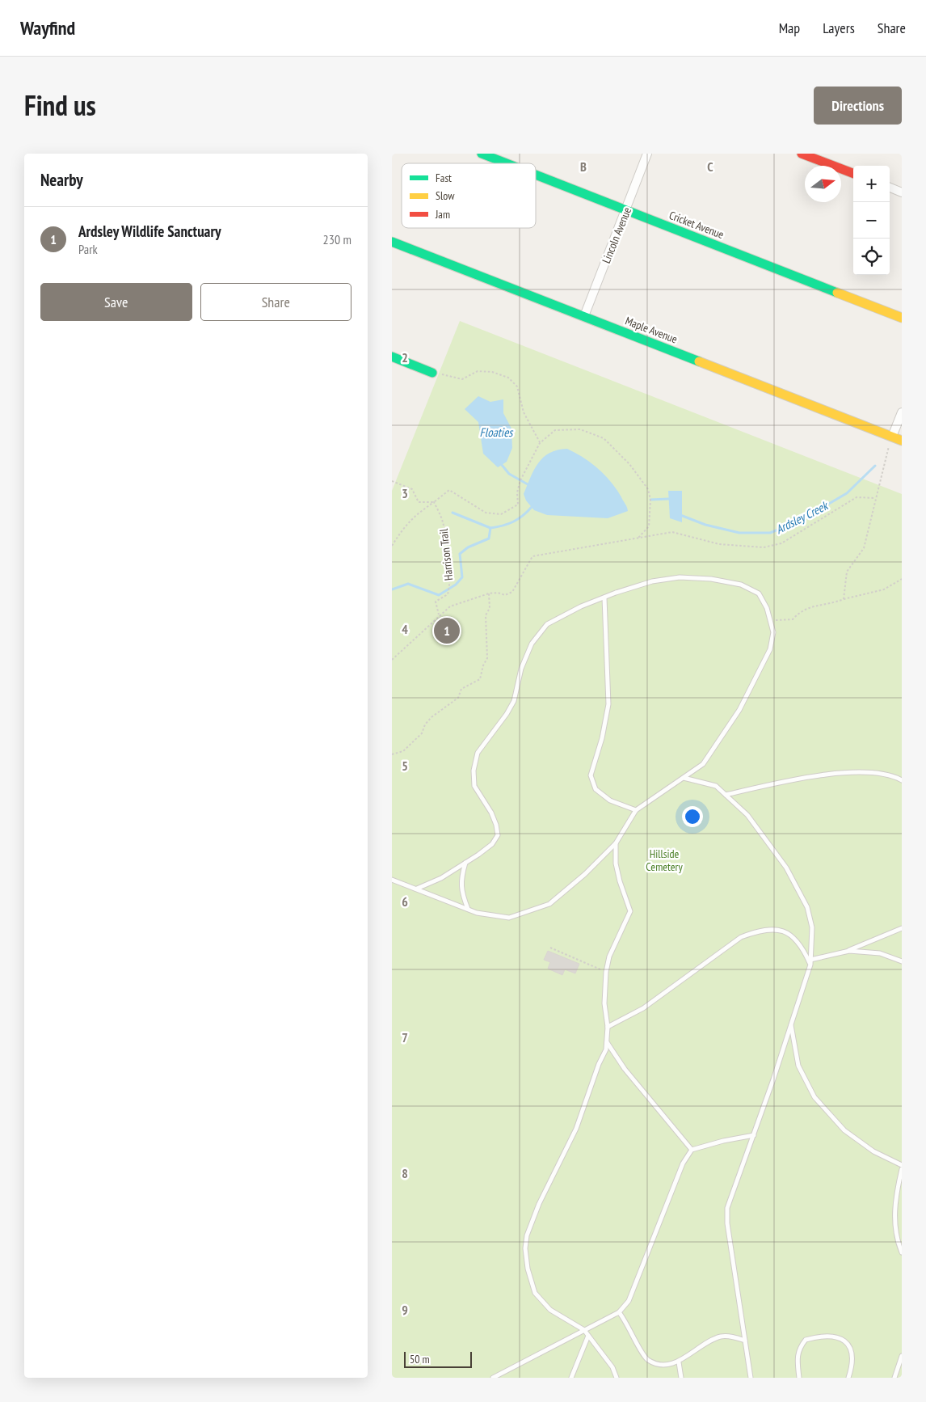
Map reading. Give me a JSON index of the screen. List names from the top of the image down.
{
  "streets": {
    "street": ["Cricket Avenue", "Lincoln Avenue", "Maple Avenue"],
    "path": ["Harrison Trail"]
  },
  "crossings": [
    ["Cricket Avenue", "Lincoln Avenue"],
    ["Lincoln Avenue", "Maple Avenue"]
  ],
  "water": ["Floaties", "Ardsley Creek"],
  "parks": ["Hillside Cemetery"],
  "legend": ["Fast", "Slow", "Jam"],
  "scale_bar": "50 m",
  "north": "right",
  "page": {
    "header": "Wayfind",
    "nav": ["Map", "Layers", "Share"],
    "title": "Find us",
    "buttons": [
      "Directions",
      ["Save", "Share"]
    ],
    "heading": "Nearby",
    "map_buttons": ["+", "−"],
    "list": [
      {
        "mark": "1",
        "name": "Ardsley Wildlife Sanctuary",
        "note": "Park",
        "value": "230 m"
      }
    ],
    "pins": "1",
    "scale": "50 m"
  },
  "grid": {
    "columns": ["B", "C"],
    "rows": [
      "2",
      "3",
      "4",
      "5",
      "6",
      "7",
      "8",
      "9"
    ]
  }
}
